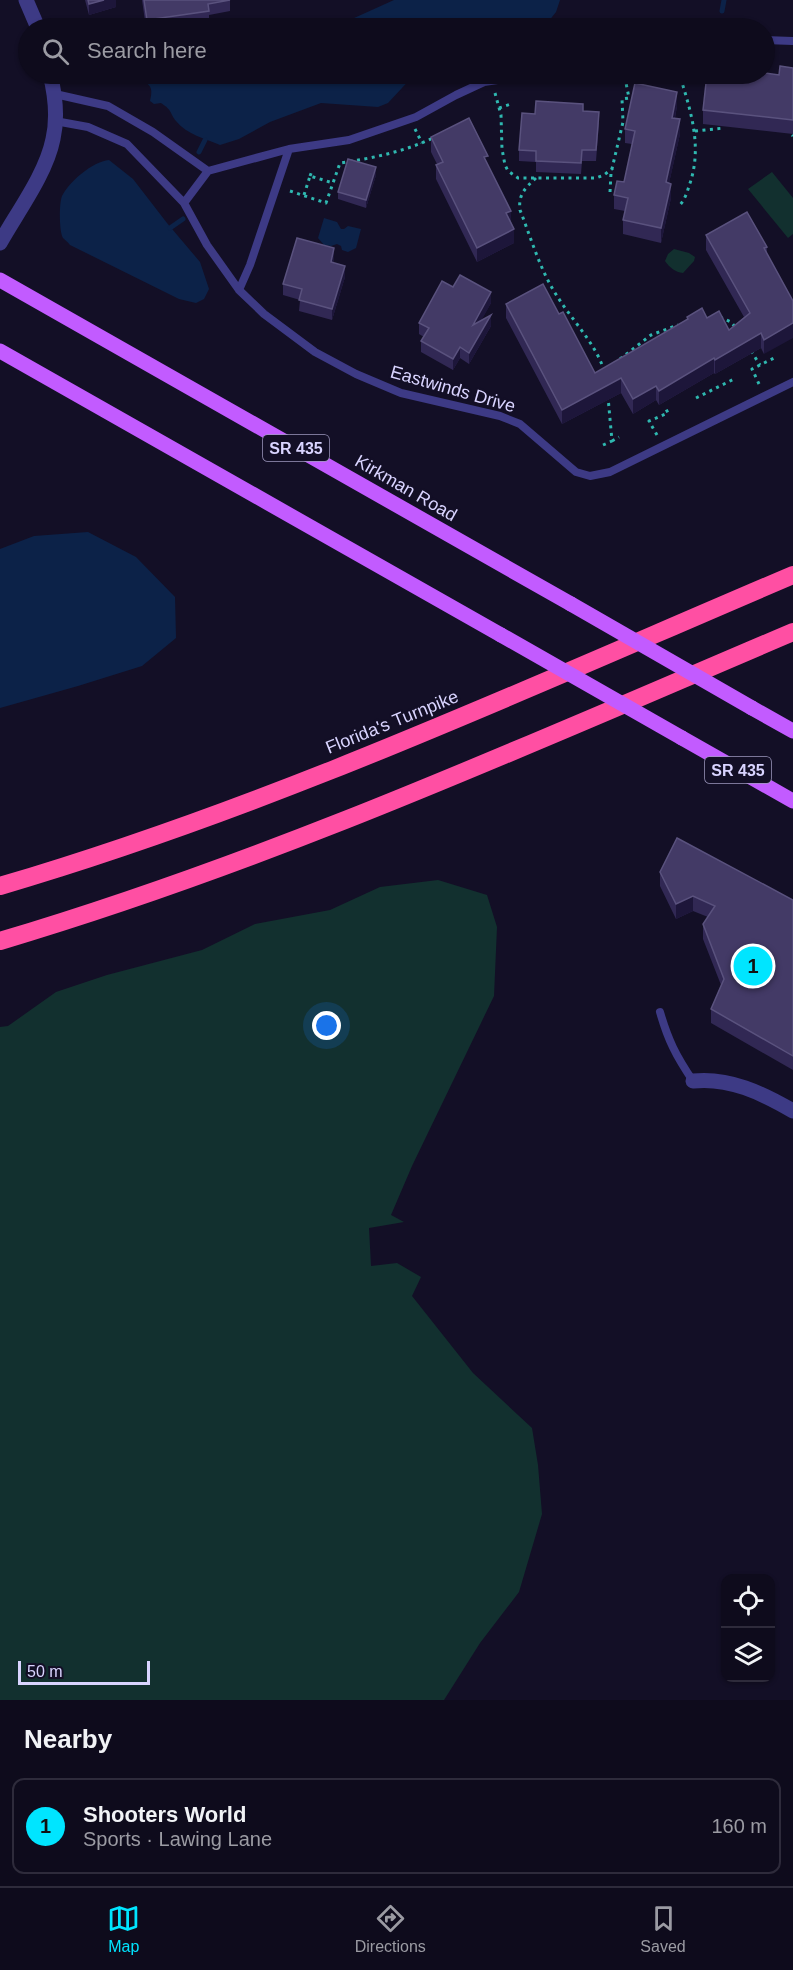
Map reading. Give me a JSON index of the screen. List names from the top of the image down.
{
  "streets": {
    "highway": ["Florida's Turnpike"],
    "main road": ["SR 435", "Kirkman Road"],
    "lane": ["Eastwinds Drive"]
  },
  "scale_bar": "50 m",
  "page": {
    "search": "Search here",
    "pins": "1",
    "scale": "50 m",
    "heading": "Nearby",
    "list": [
      {
        "mark": "1",
        "name": "Shooters World",
        "note": "Sports · Lawing Lane",
        "value": "160 m"
      }
    ],
    "nav": ["Map", "Directions", "Saved"]
  }
}
